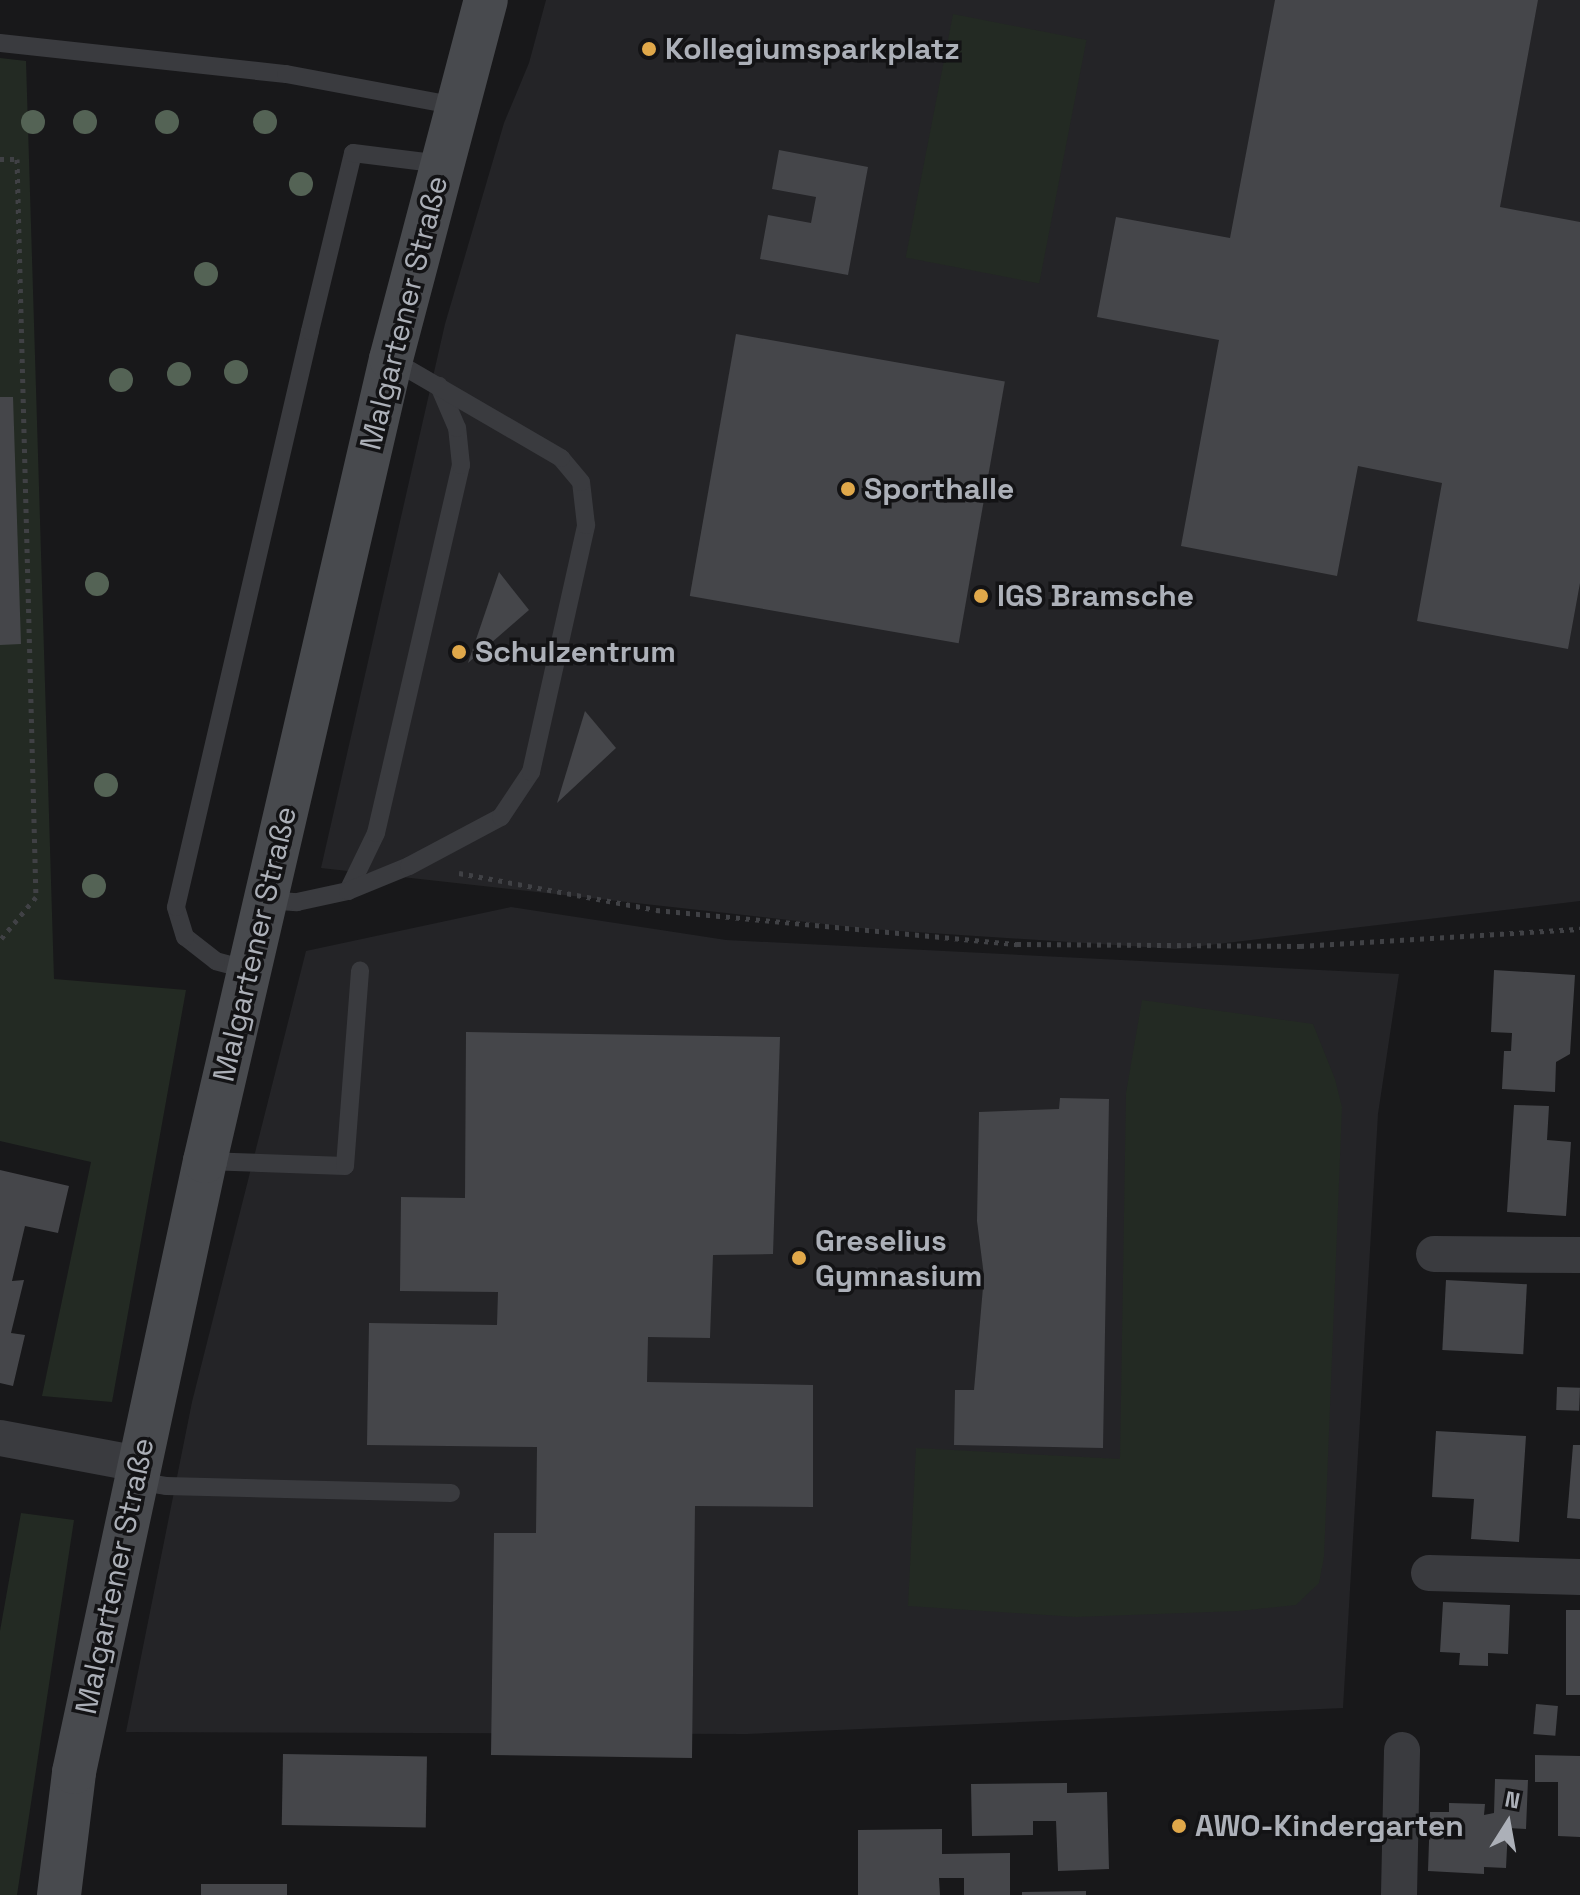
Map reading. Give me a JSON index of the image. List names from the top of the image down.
{
  "streets": {
    "street": ["Malgartener Straße"]
  },
  "places": [
    "Kollegiumsparkplatz",
    "Sporthalle",
    "IGS Bramsche",
    "Schulzentrum",
    "Greselius Gymnasium",
    "AWO-Kindergarten"
  ],
  "north": "top"
}
